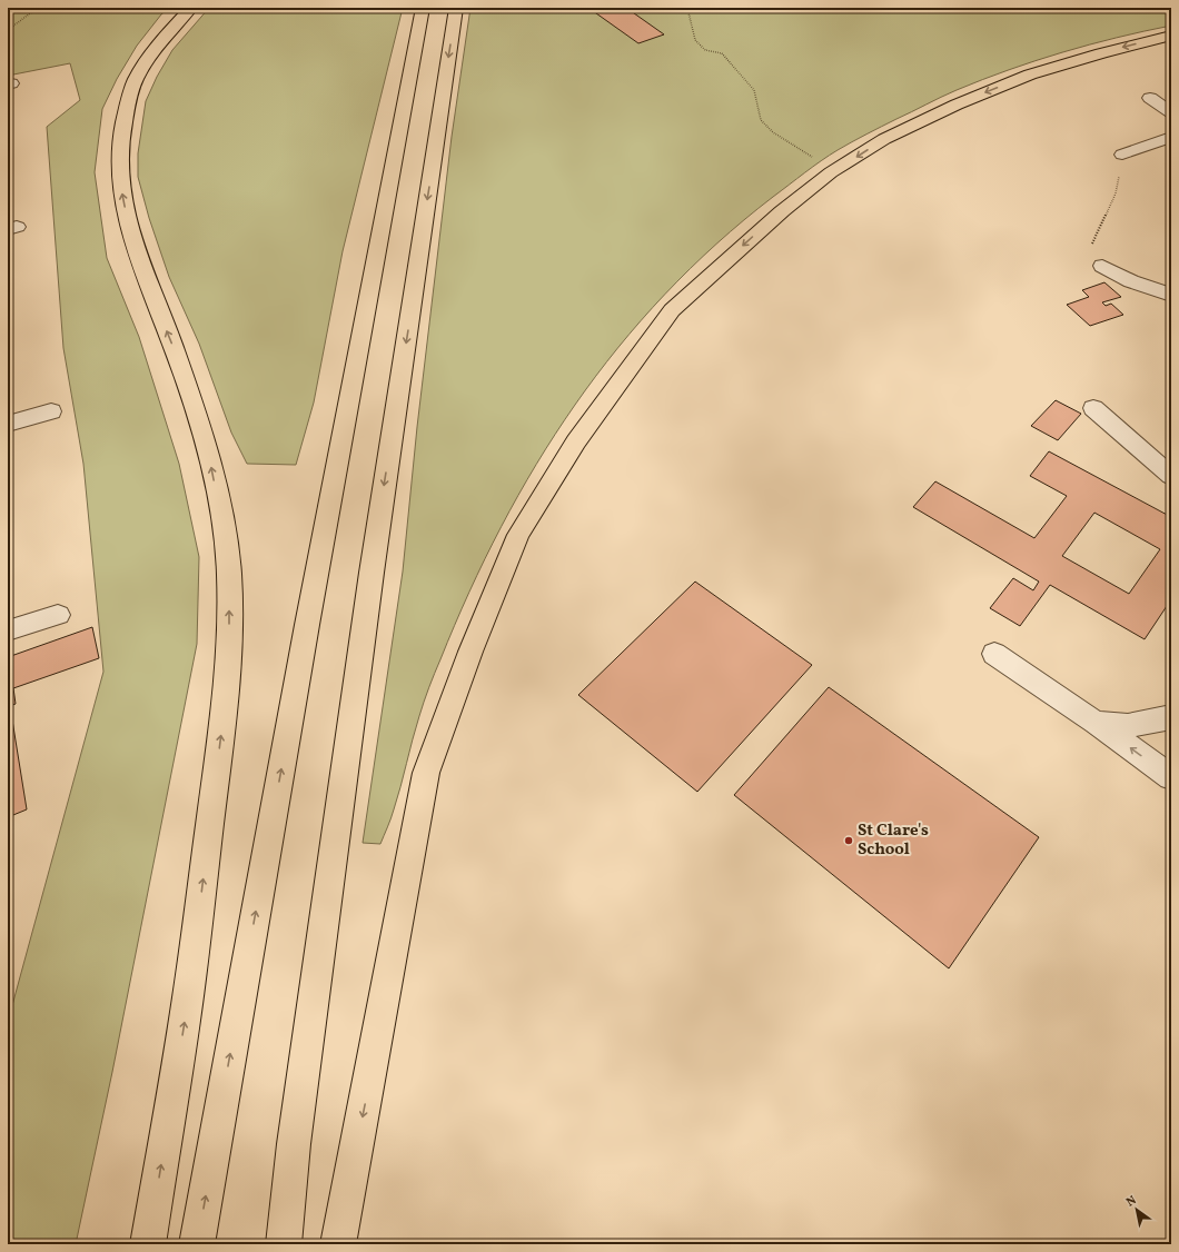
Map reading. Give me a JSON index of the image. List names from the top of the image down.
{
  "places": ["St Clare's School"],
  "north": "top left"
}
